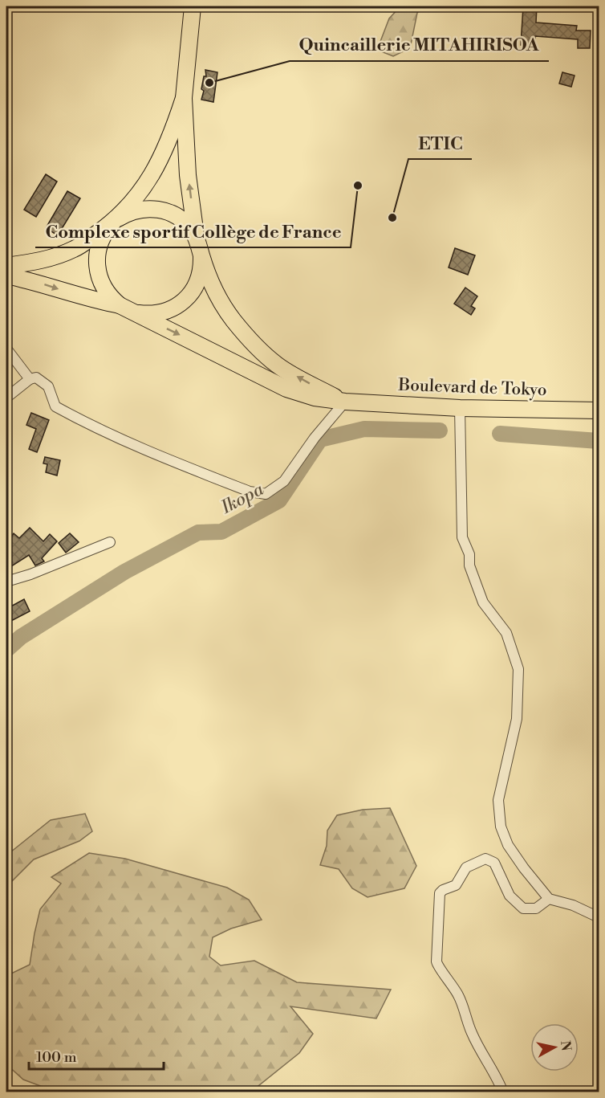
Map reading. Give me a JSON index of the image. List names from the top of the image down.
{
  "streets": {
    "main road": ["Boulevard de Tokyo"]
  },
  "one_way": ["Boulevard de Tokyo"],
  "water": ["Ikopa"],
  "places": ["Quincaillerie MITAHIRISOA", "Complexe sportif Collège de France", "ETIC"],
  "scale_bar": "100 m",
  "north": "right"
}
